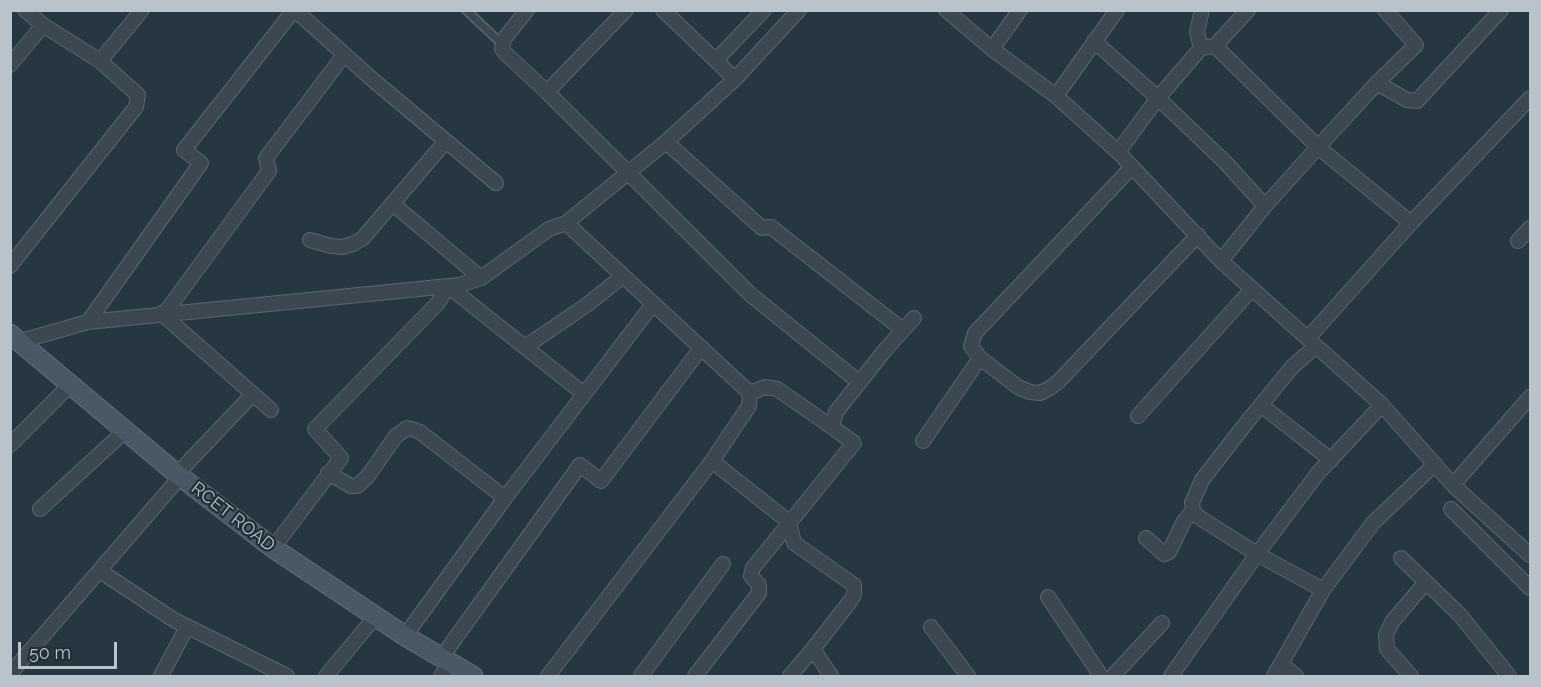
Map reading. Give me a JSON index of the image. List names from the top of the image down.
{
  "streets": {
    "main road": ["RCET ROAD"]
  },
  "scale_bar": "50 m"
}
